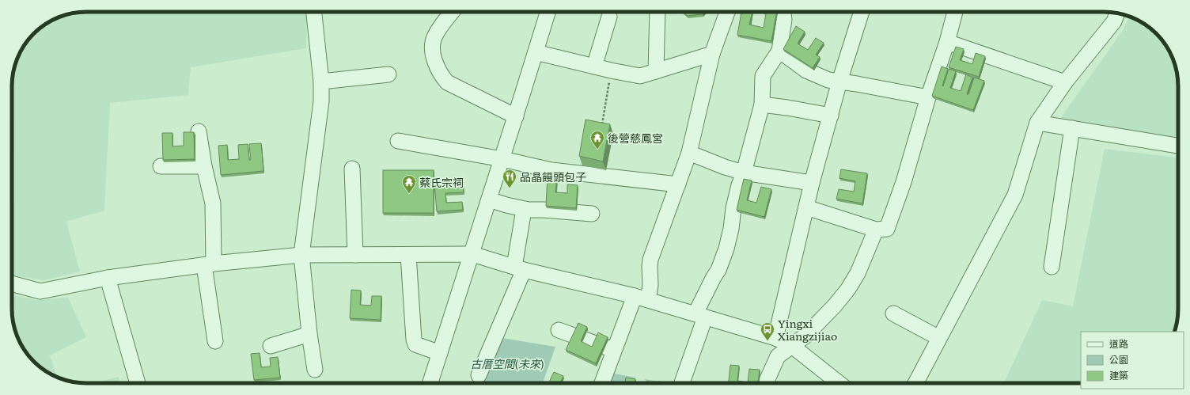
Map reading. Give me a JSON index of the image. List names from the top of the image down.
{
  "parks": ["古厝空間(未來)"],
  "places": {
    "temple": ["後營慈鳳宮", "蔡氏宗祠"],
    "restaurant": ["品晶饅頭包子"],
    "bus stop": ["Yingxi Xiangzijiao"]
  },
  "legend": ["道路", "公園", "建築"]
}
